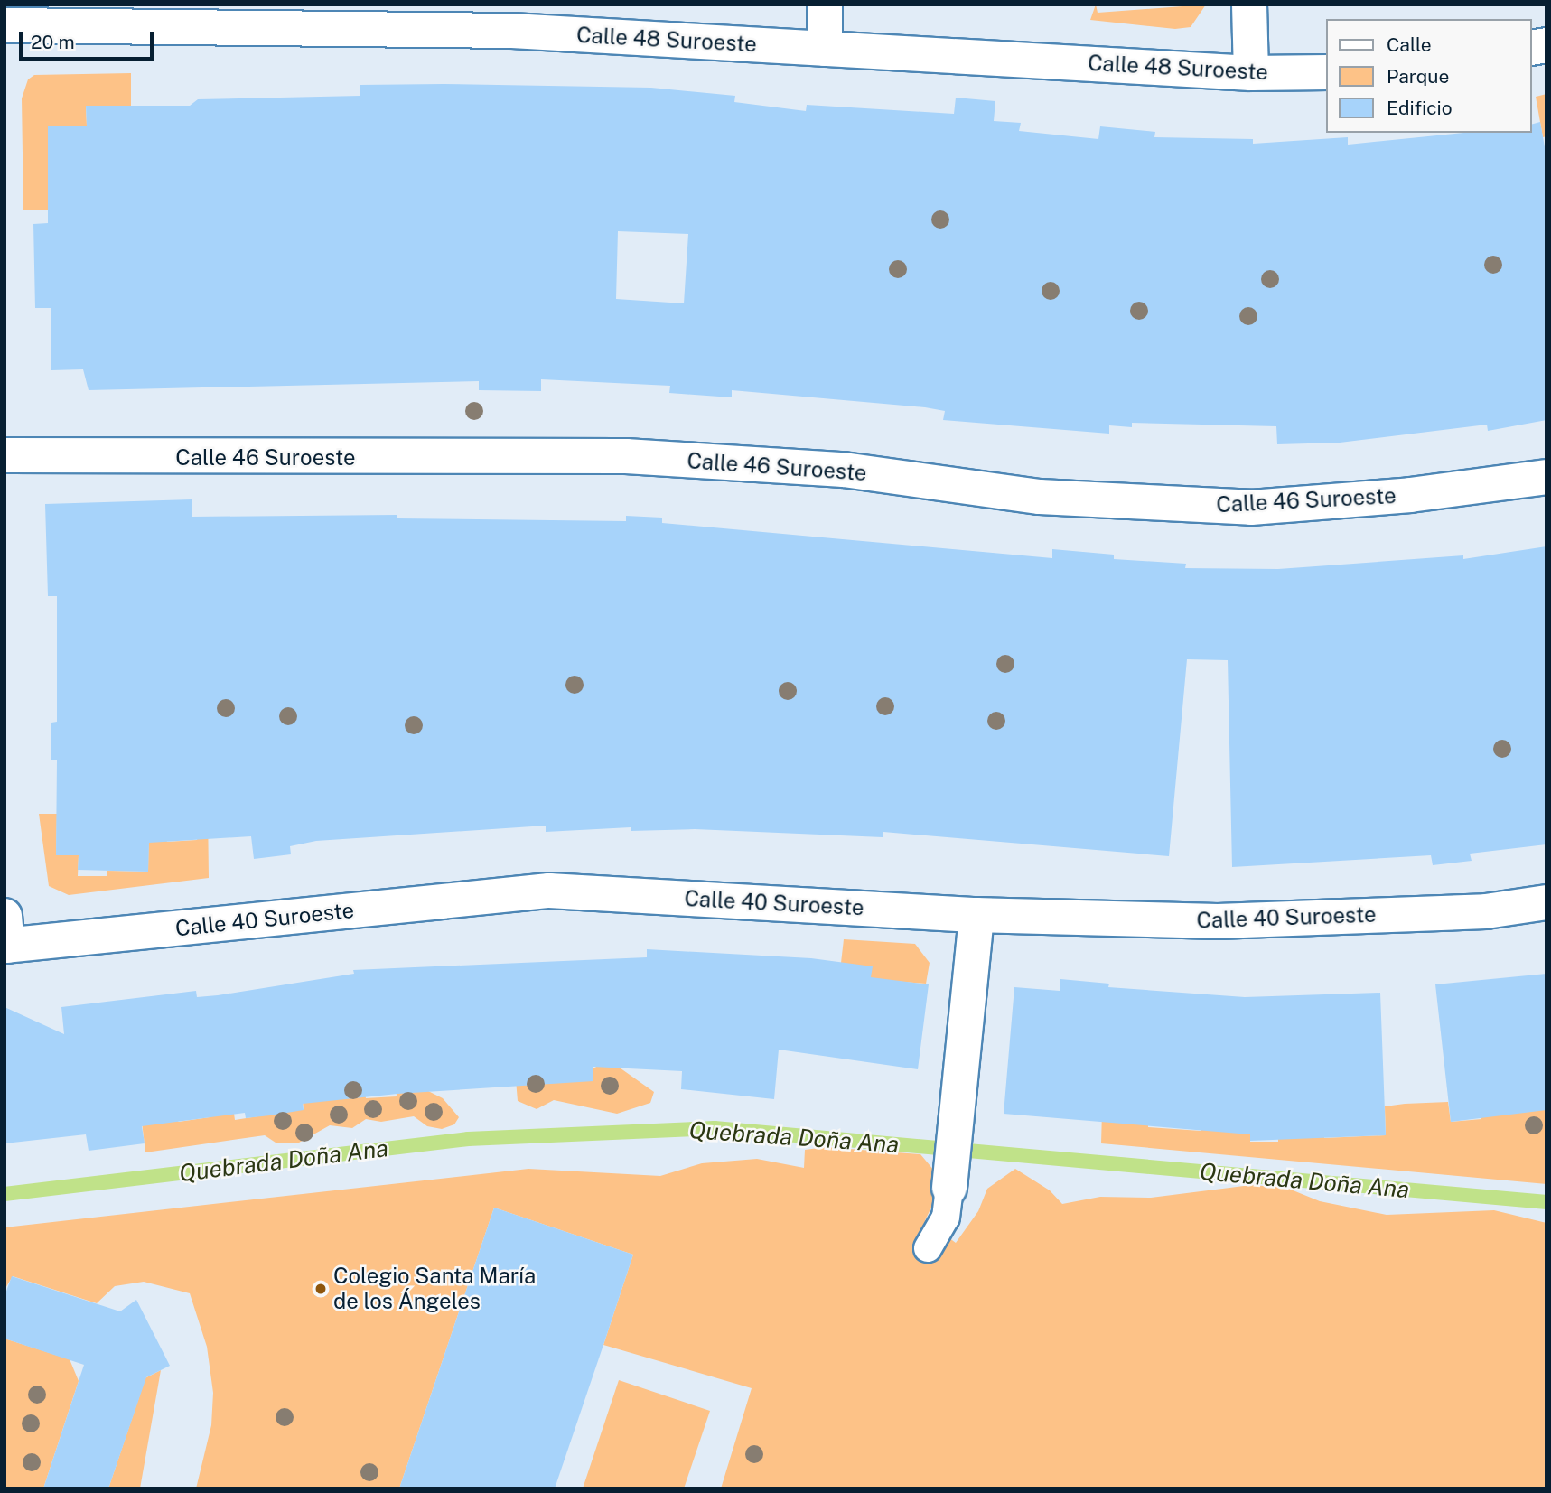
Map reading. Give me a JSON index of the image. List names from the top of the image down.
{
  "streets": {
    "street": ["Calle 48 Suroeste", "Calle 46 Suroeste", "Calle 40 Suroeste"]
  },
  "water": ["Quebrada Doña Ana"],
  "places": ["Colegio Santa María de los Ángeles"],
  "legend": ["Calle", "Parque", "Edificio"],
  "scale_bar": "20 m"
}
